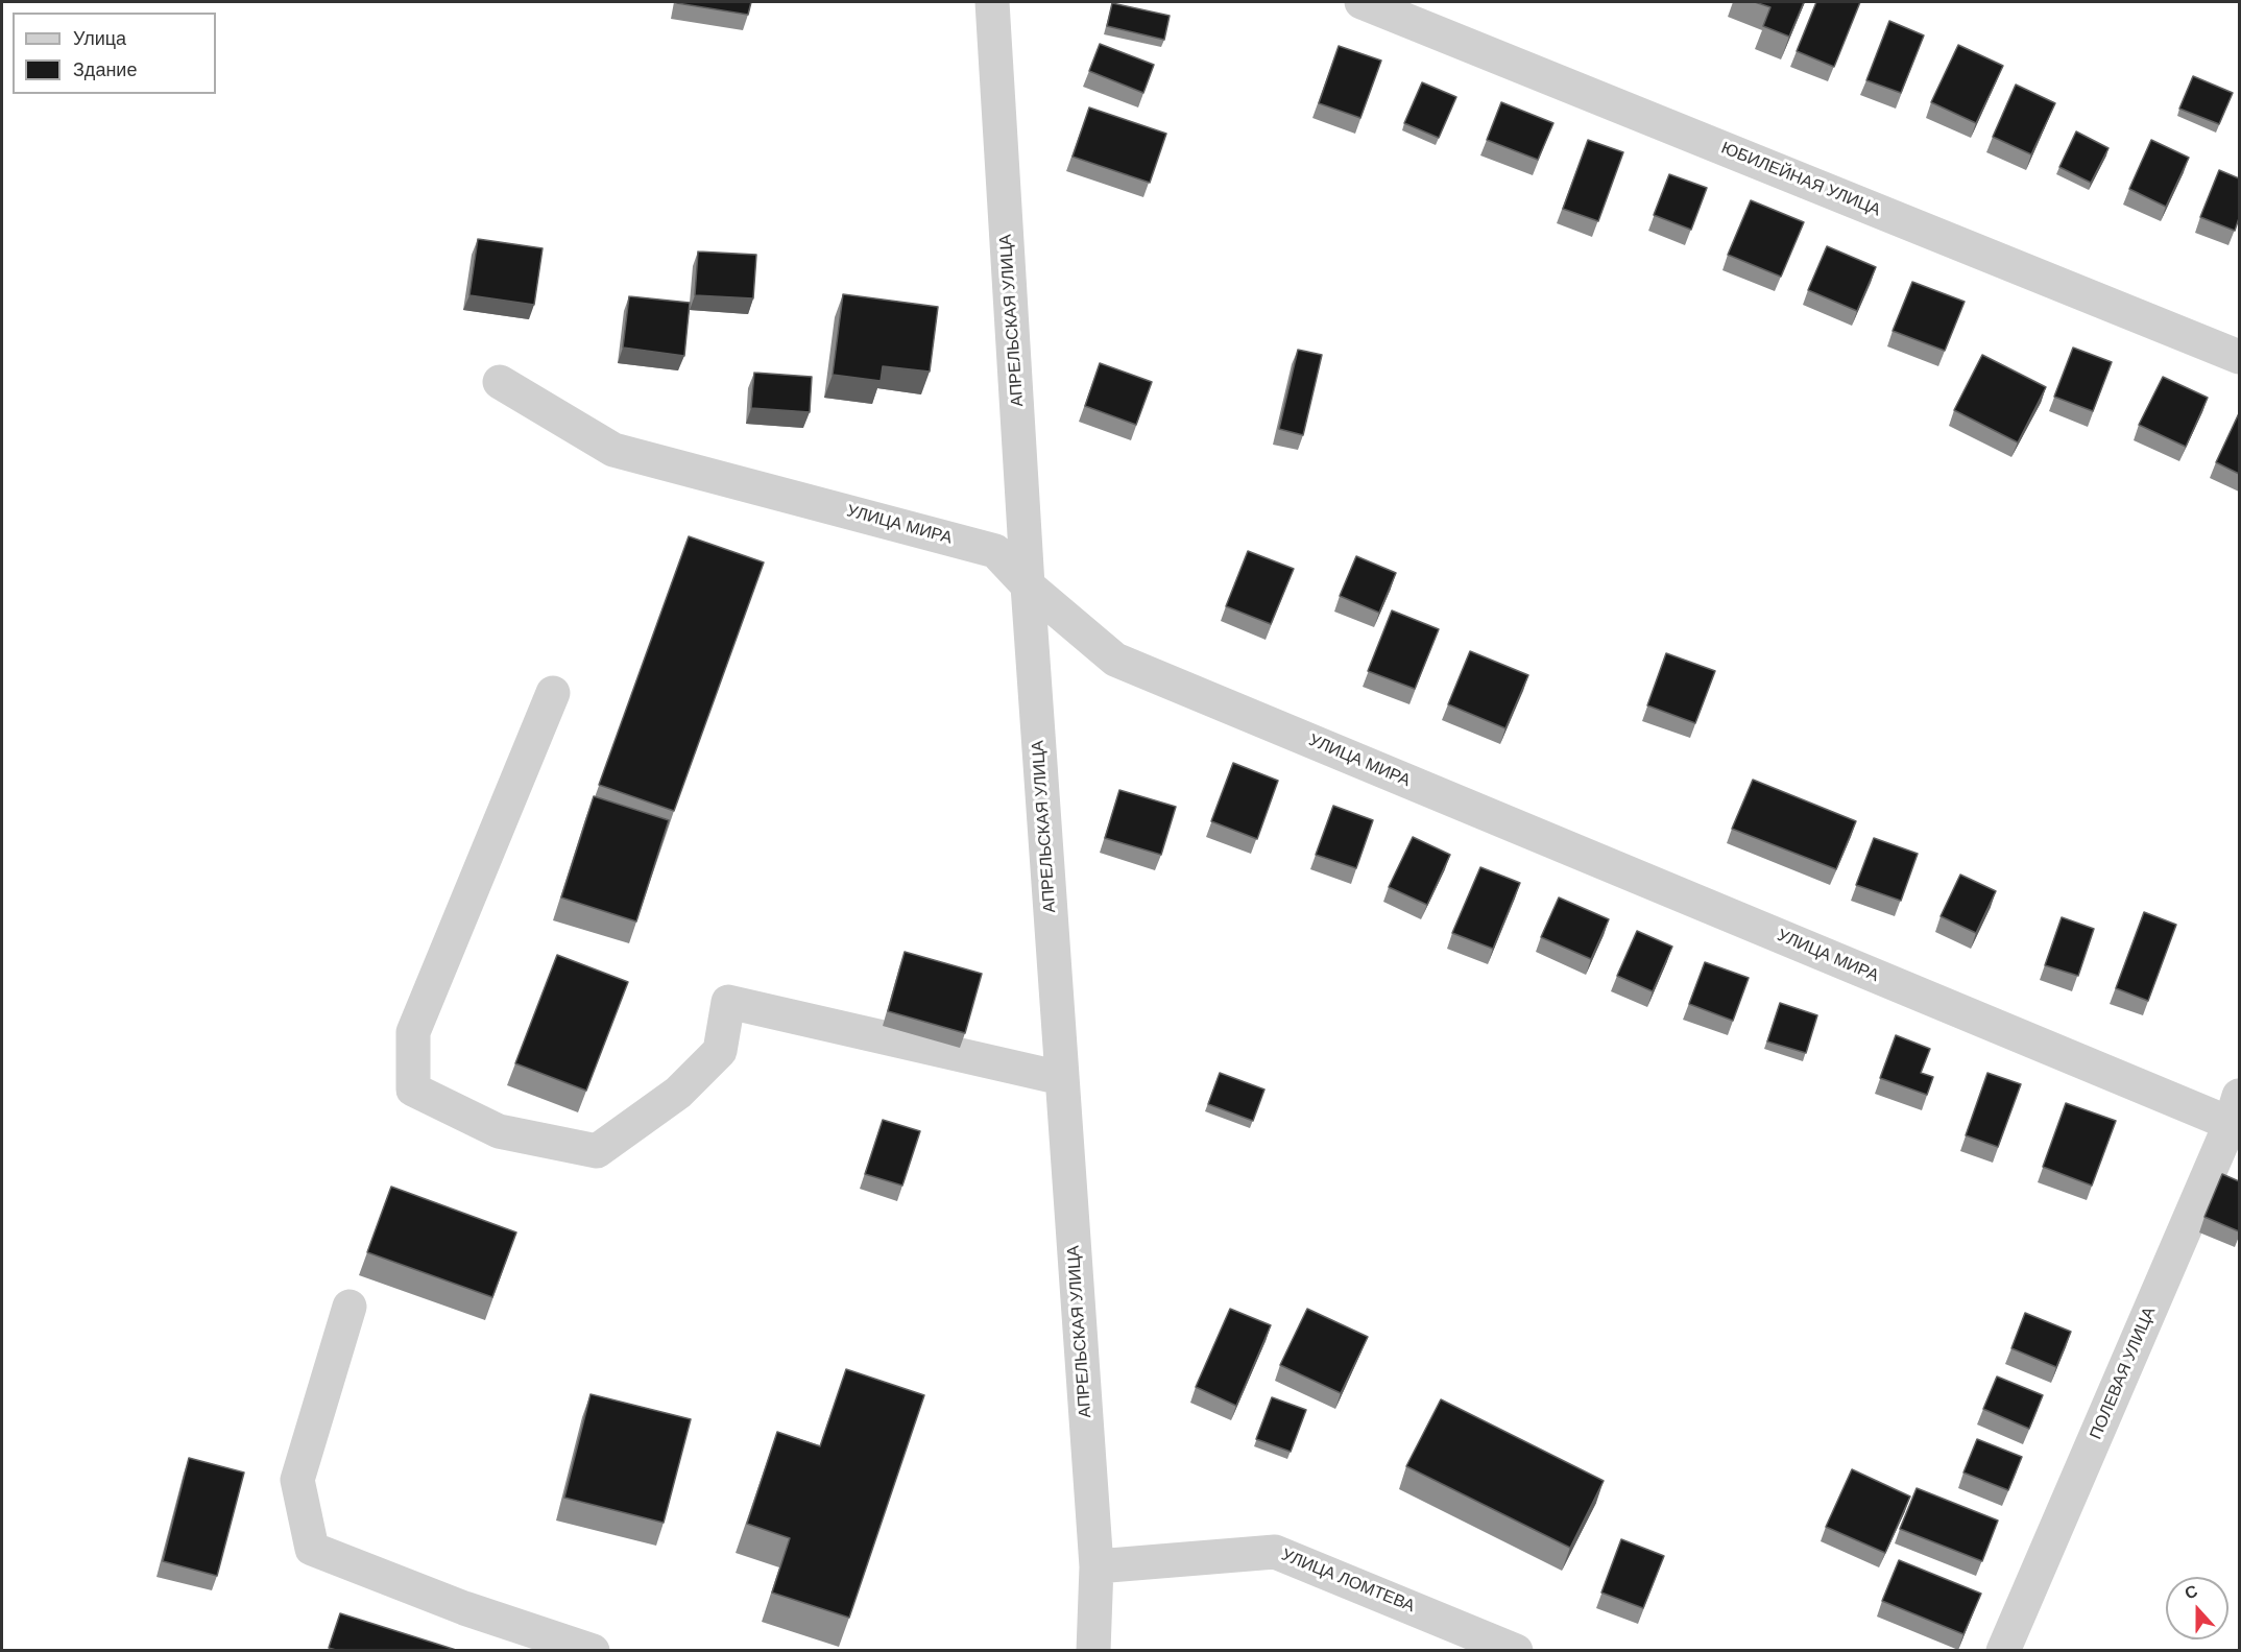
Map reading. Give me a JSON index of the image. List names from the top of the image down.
{
  "streets": {
    "street": [
      "ЮБИЛЕЙНАЯ УЛИЦА",
      "АПРЕЛЬСКАЯ УЛИЦА",
      "УЛИЦА МИРА",
      "ПОЛЕВАЯ УЛИЦА",
      "УЛИЦА ЛОМТЕВА"
    ]
  },
  "crossings": [
    ["АПРЕЛЬСКАЯ УЛИЦА", "УЛИЦА МИРА"],
    ["АПРЕЛЬСКАЯ УЛИЦА", "УЛИЦА ЛОМТЕВА"],
    ["УЛИЦА МИРА", "ПОЛЕВАЯ УЛИЦА"]
  ],
  "legend": ["Улица", "Здание"],
  "north": "top"
}
